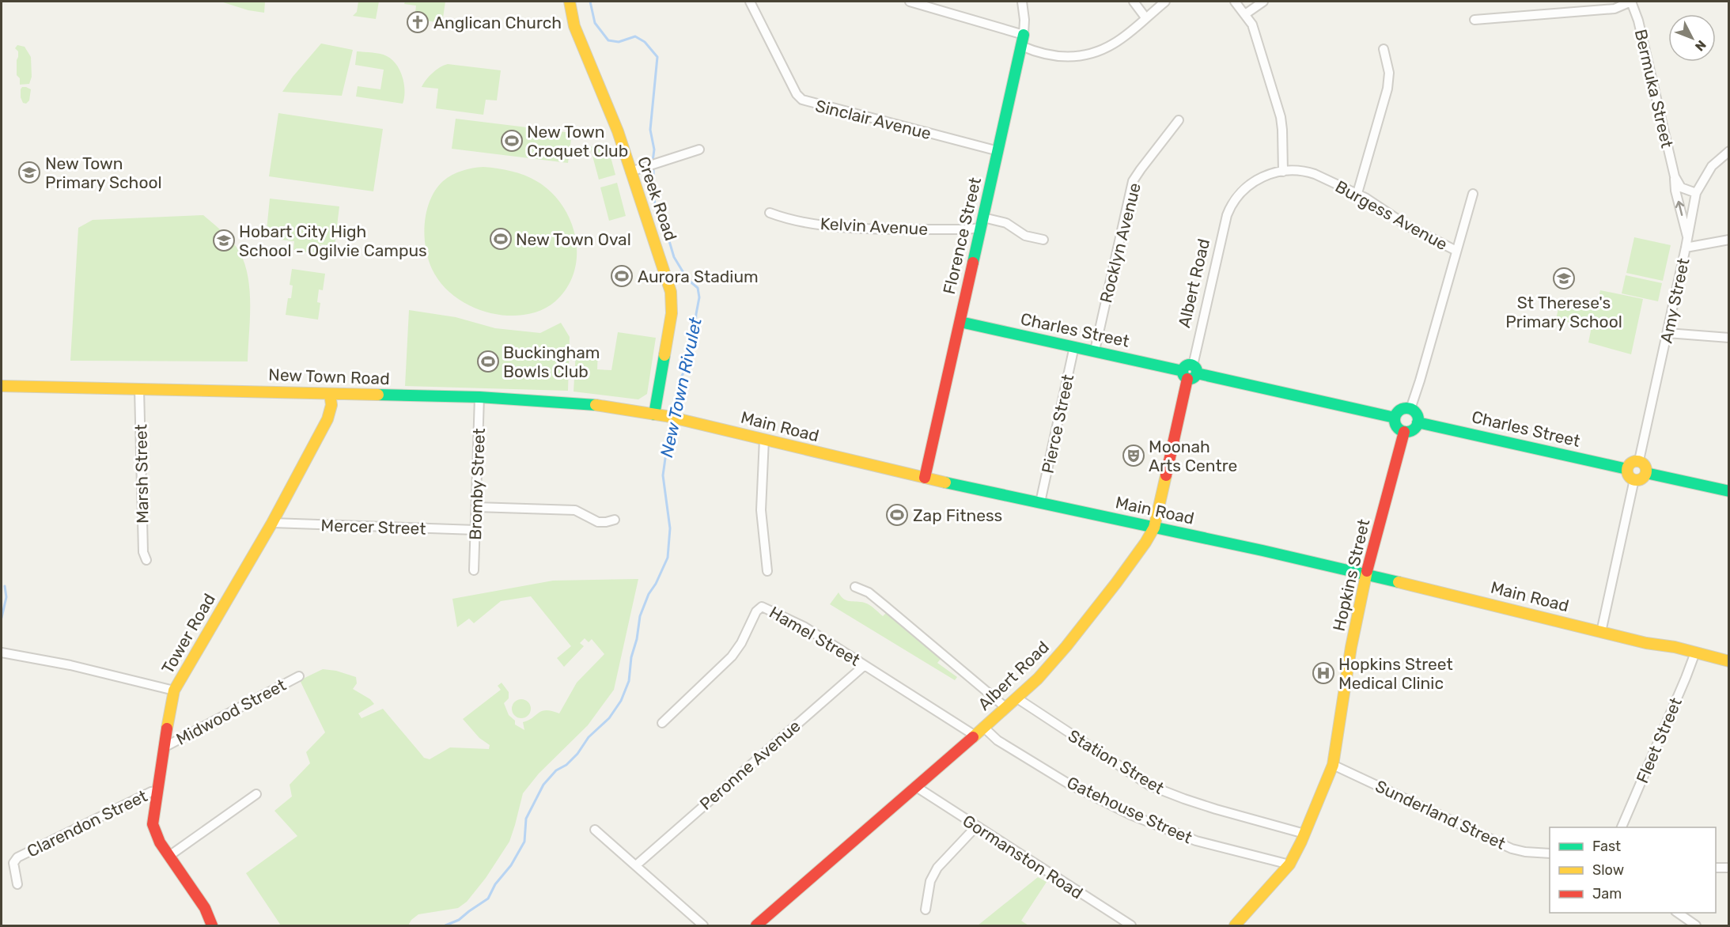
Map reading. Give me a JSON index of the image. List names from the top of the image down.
{
  "streets": {
    "street": [
      "Bermuka Street",
      "Sinclair Avenue",
      "Creek Road",
      "Burgess Avenue",
      "Kelvin Avenue",
      "Florence Street",
      "Rocklyn Avenue",
      "Albert Road",
      "Amy Street",
      "Charles Street",
      "New Town Road",
      "Pierce Street",
      "Main Road",
      "Marsh Street",
      "Bromby Street",
      "Mercer Street",
      "Hopkins Street",
      "Tower Road",
      "Hamel Street",
      "Midwood Street",
      "Fleet Street",
      "Station Street",
      "Peronne Avenue",
      "Gatehouse Street",
      "Sunderland Street",
      "Clarendon Street",
      "Gormanston Road"
    ]
  },
  "crossings": [
    ["Bermuka Street", "Amy Street"],
    ["Sinclair Avenue", "Florence Street"],
    ["Creek Road", "New Town Road"],
    ["Creek Road", "Main Road"],
    ["Burgess Avenue", "Albert Road"],
    ["Kelvin Avenue", "Florence Street"],
    ["Florence Street", "Charles Street"],
    ["Florence Street", "Main Road"],
    ["Rocklyn Avenue", "Charles Street"],
    ["Albert Road", "Charles Street"],
    ["Albert Road", "Main Road"],
    ["Albert Road", "Hamel Street"],
    ["Albert Road", "Station Street"],
    ["Albert Road", "Gatehouse Street"],
    ["Albert Road", "Gormanston Road"],
    ["Amy Street", "Charles Street"],
    ["Charles Street", "Pierce Street"],
    ["Charles Street", "Hopkins Street"],
    ["New Town Road", "Main Road"],
    ["New Town Road", "Marsh Street"],
    ["New Town Road", "Bromby Street"],
    ["New Town Road", "Tower Road"],
    ["Pierce Street", "Main Road"],
    ["Main Road", "Hopkins Street"],
    ["Main Road", "Fleet Street"],
    ["Bromby Street", "Mercer Street"],
    ["Mercer Street", "Tower Road"],
    ["Hopkins Street", "Station Street"],
    ["Hopkins Street", "Gatehouse Street"],
    ["Hopkins Street", "Sunderland Street"],
    ["Tower Road", "Midwood Street"],
    ["Tower Road", "Clarendon Street"],
    ["Hamel Street", "Peronne Avenue"]
  ],
  "water": ["New Town Rivulet"],
  "places": {
    "church": ["Anglican Church"],
    "sports": [
      "New Town Croquet Club",
      "New Town Oval",
      "Aurora Stadium",
      "Buckingham Bowls Club",
      "Zap Fitness"
    ],
    "school or university": ["New Town Primary School", "Hobart City High School - Ogilvie Campus", "St Therese's Primary School"],
    "theatre": ["Moonah Arts Centre"],
    "hospital": ["Hopkins Street Medical Clinic"]
  },
  "legend": ["Fast", "Slow", "Jam"],
  "north": "bottom right"
}
